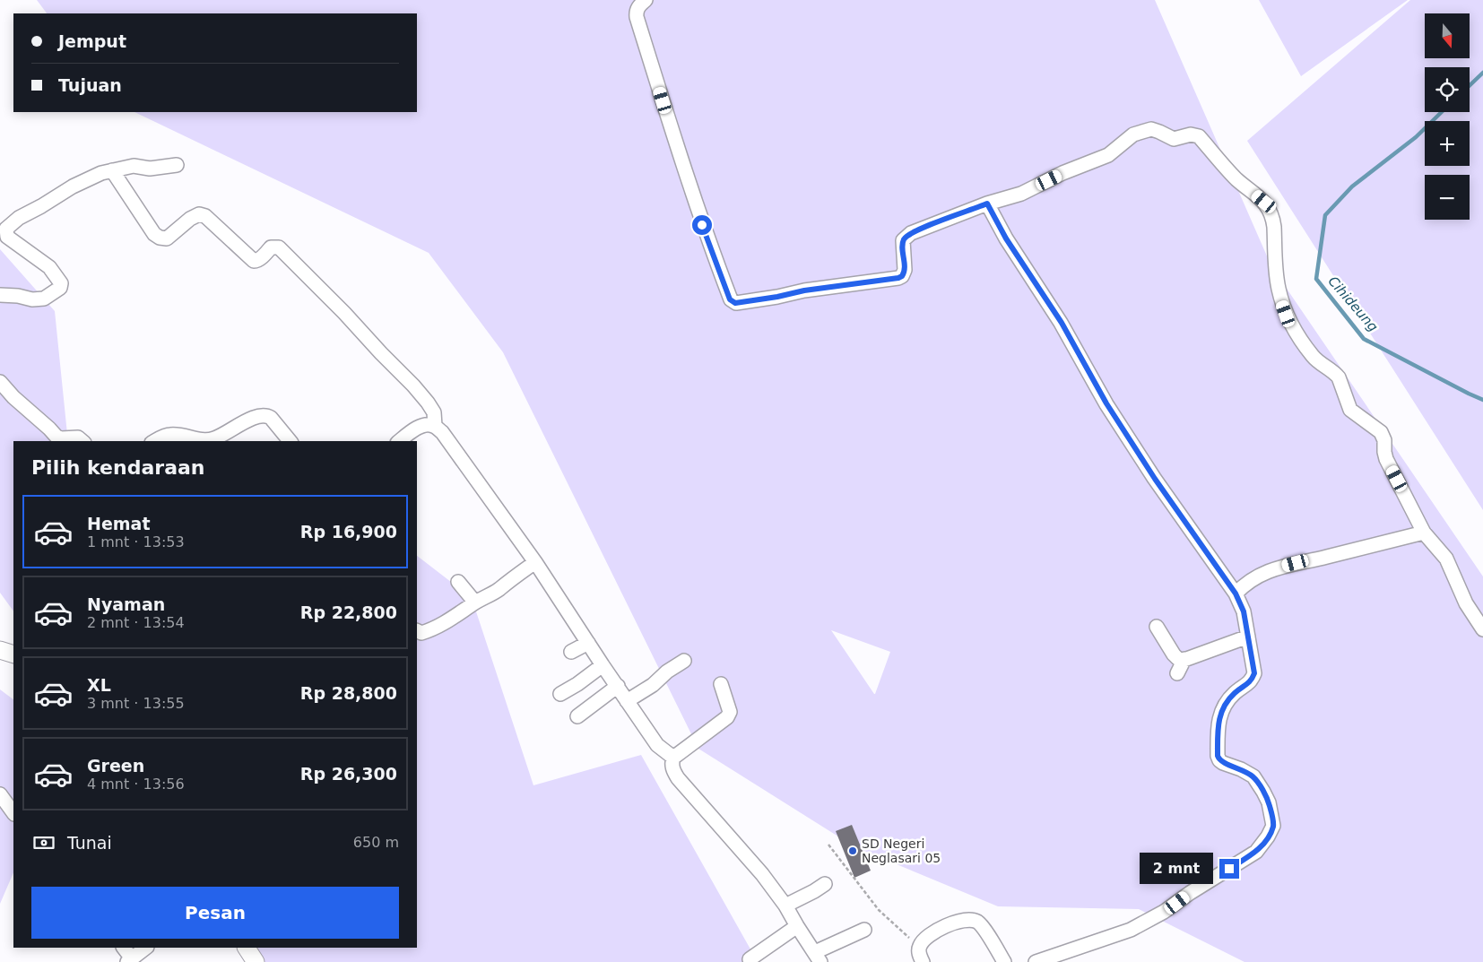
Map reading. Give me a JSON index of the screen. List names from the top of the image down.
{
  "water": ["Cihideung"],
  "places": ["SD Negeri Neglasari 05"],
  "north": "bottom",
  "page": {
    "map_buttons": ["+", "−"],
    "banner": ["Jemput", "Tujuan"],
    "heading": "Pilih kendaraan",
    "list": [
      {
        "name": "Hemat",
        "note": "1 mnt · 13:53",
        "value": "Rp 16,900"
      },
      {
        "name": "Nyaman",
        "note": "2 mnt · 13:54",
        "value": "Rp 22,800"
      },
      {
        "name": "XL",
        "note": "3 mnt · 13:55",
        "value": "Rp 28,800"
      },
      {
        "name": "Green",
        "note": "4 mnt · 13:56",
        "value": "Rp 26,300"
      }
    ],
    "pay": ["Tunai", "650 m"],
    "bubble": "2 mnt",
    "buttons": "Pesan"
  }
}
